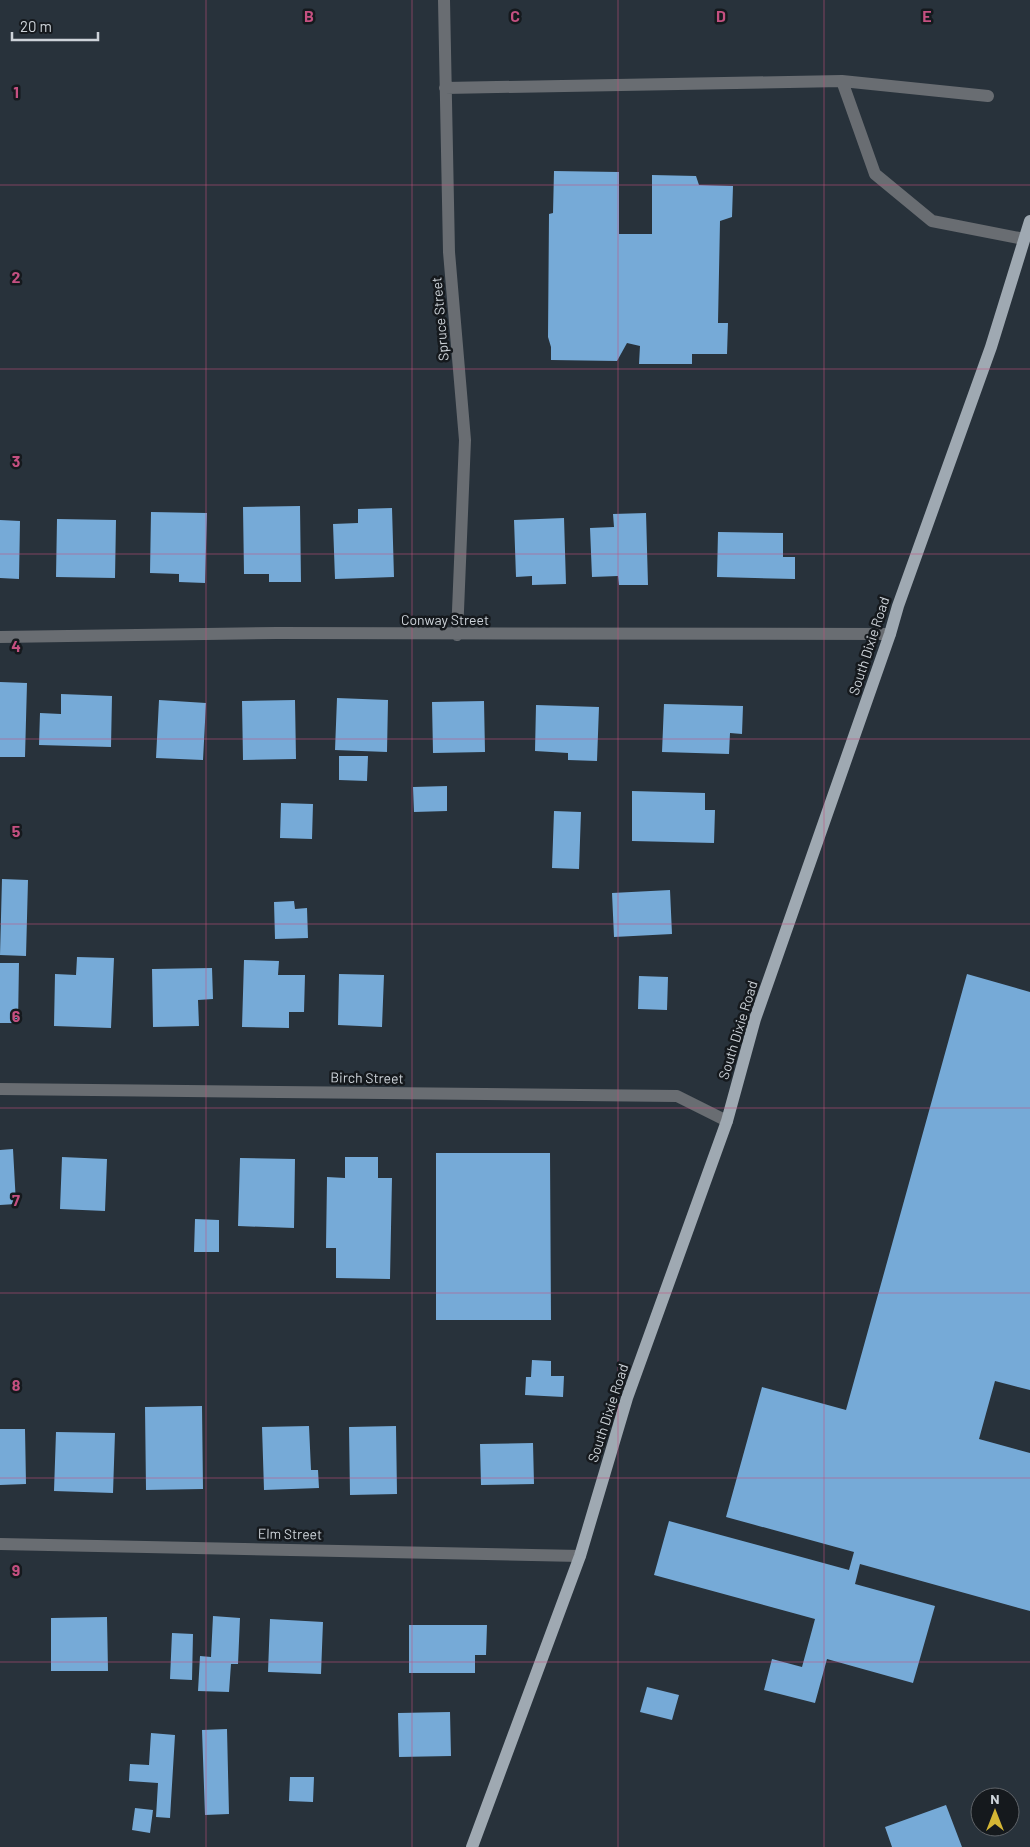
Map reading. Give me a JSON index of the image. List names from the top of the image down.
{
  "streets": {
    "main road": ["South Dixie Road"],
    "street": [
      "Spruce Street",
      "Conway Street",
      "Birch Street",
      "Elm Street"
    ]
  },
  "crossings": [
    ["Spruce Street", "Conway Street"],
    ["Conway Street", "South Dixie Road"],
    ["South Dixie Road", "Birch Street"],
    ["South Dixie Road", "Elm Street"]
  ],
  "scale_bar": "20 m",
  "north": "top",
  "grid": {
    "columns": [
      "B",
      "C",
      "D",
      "E"
    ],
    "rows": [
      "1",
      "2",
      "3",
      "4",
      "5",
      "6",
      "7",
      "8",
      "9"
    ]
  }
}
